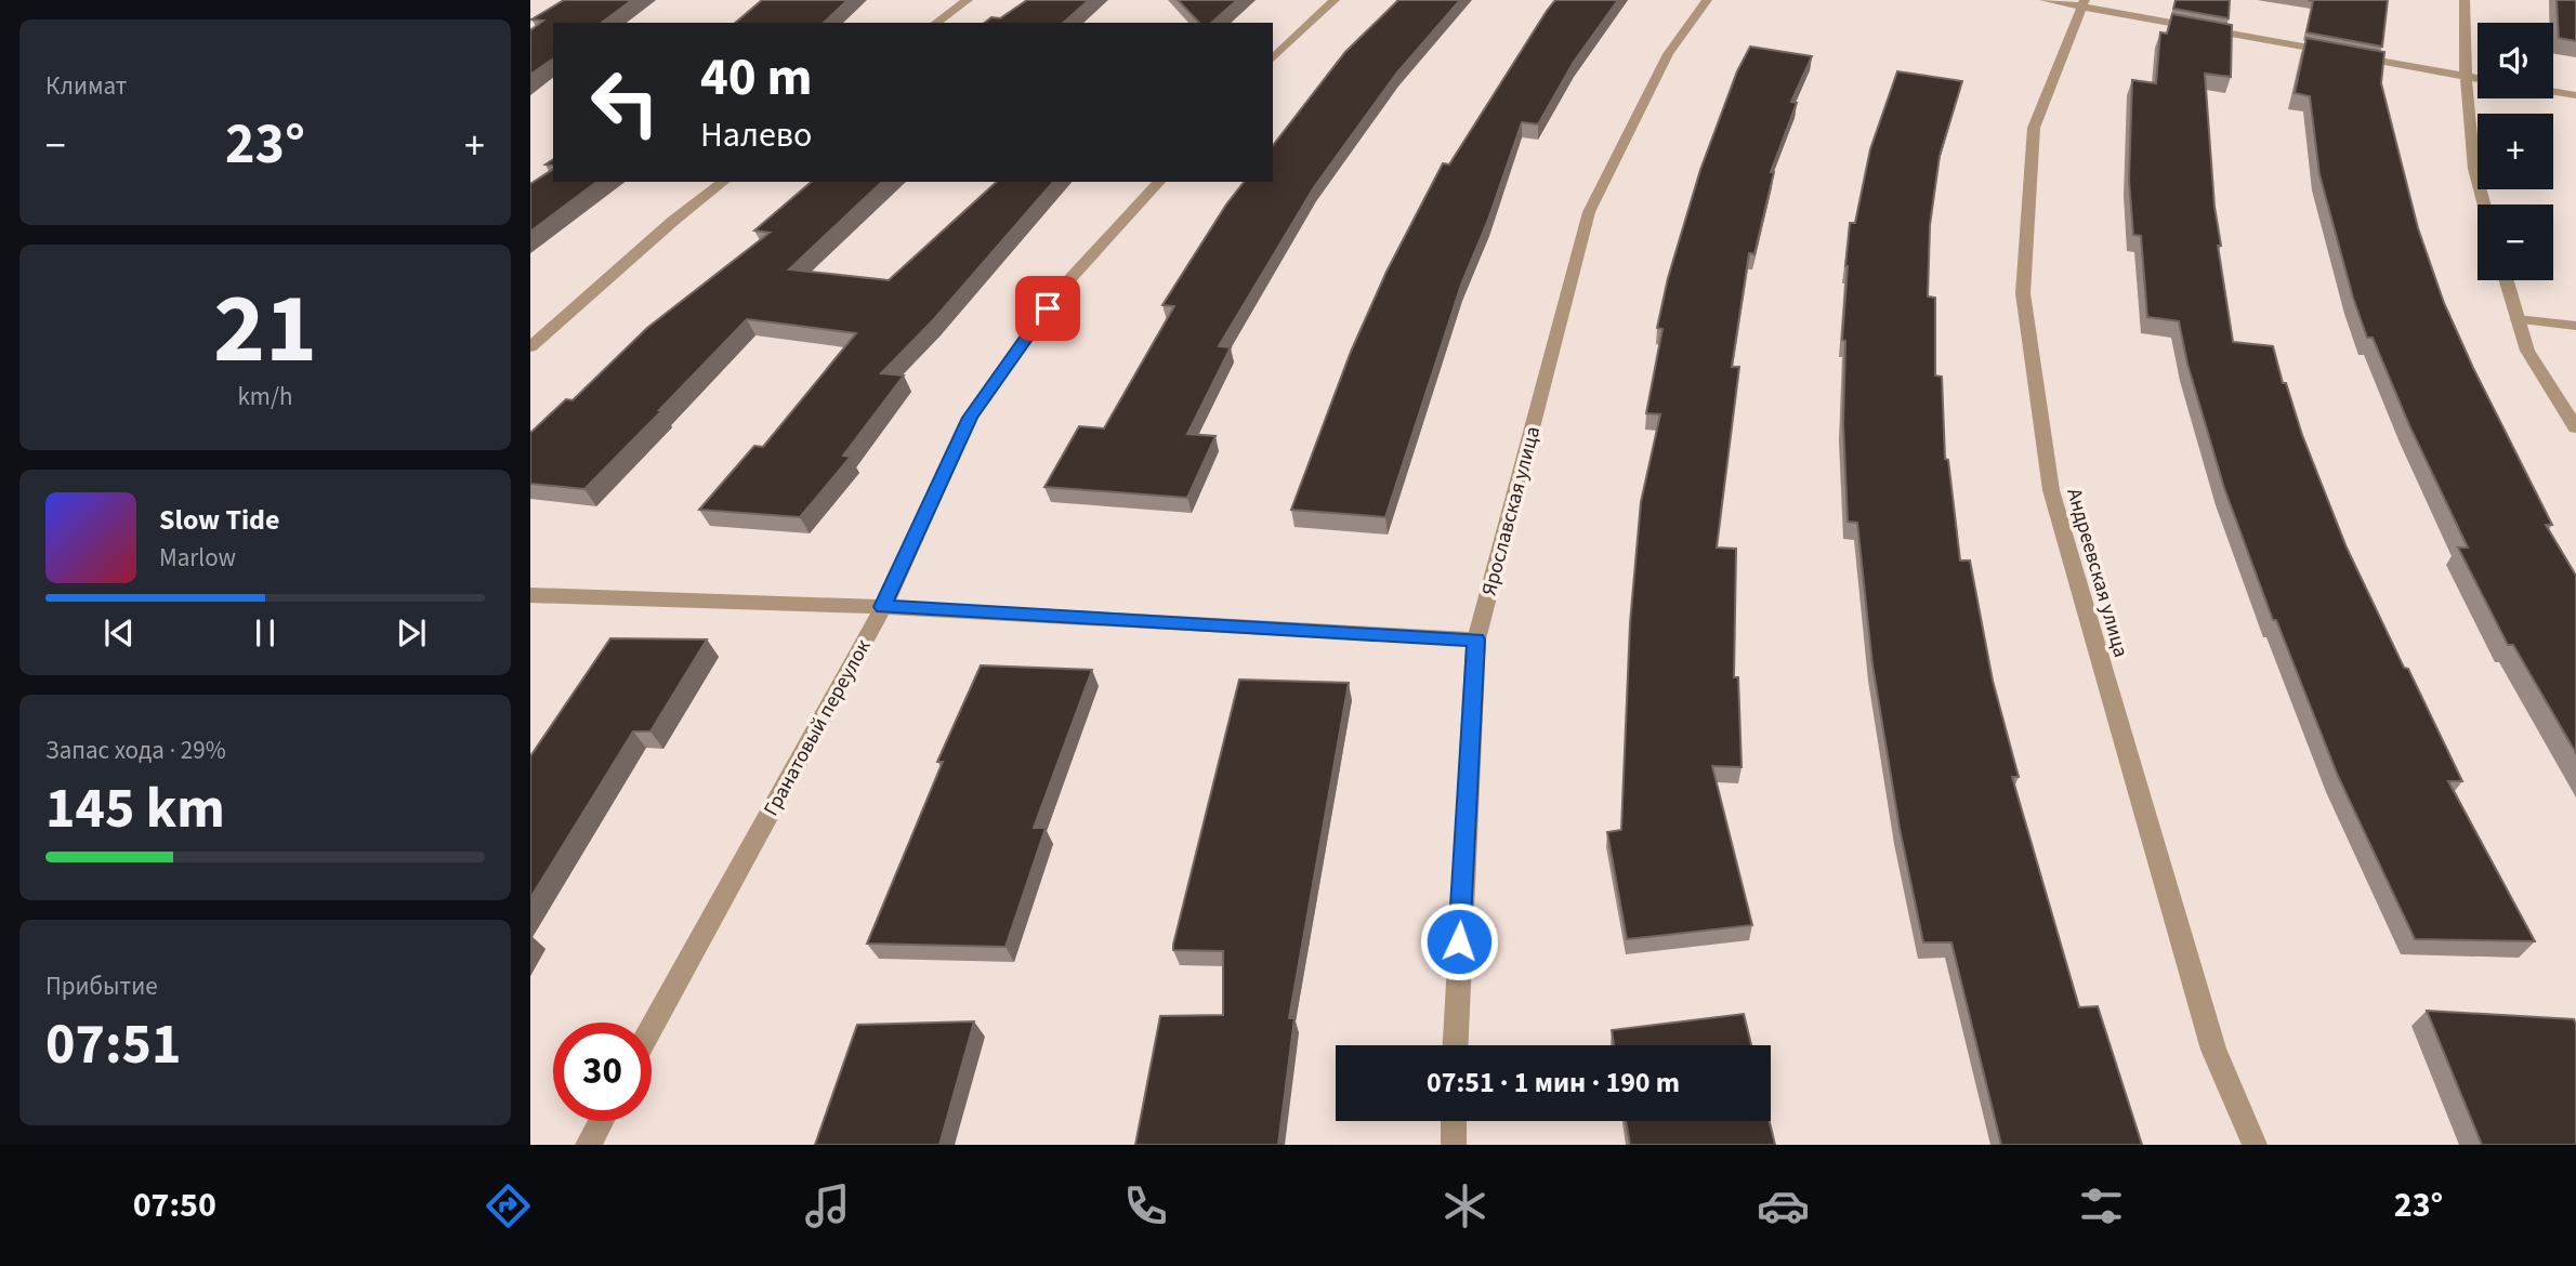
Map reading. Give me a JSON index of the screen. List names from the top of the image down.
{
  "streets": {
    "street": ["Ярославская улица", "Андреевская улица", "Гранатовый переулок"]
  },
  "page": {
    "tile": [
      "Климат",
      ["21", "km/h"],
      ["Запас хода · 29%", "145 km"],
      ["Прибытие", "07:51"]
    ],
    "map_buttons": ["+", "−"],
    "turn": ["40 m", "Налево"],
    "heat": ["−", "23°", "+"],
    "song": ["Slow Tide", "Marlow"],
    "limit": "30",
    "trip": "07:51 · 1 мин · 190 m",
    "tabs": ["07:50", "23°"]
  }
}
